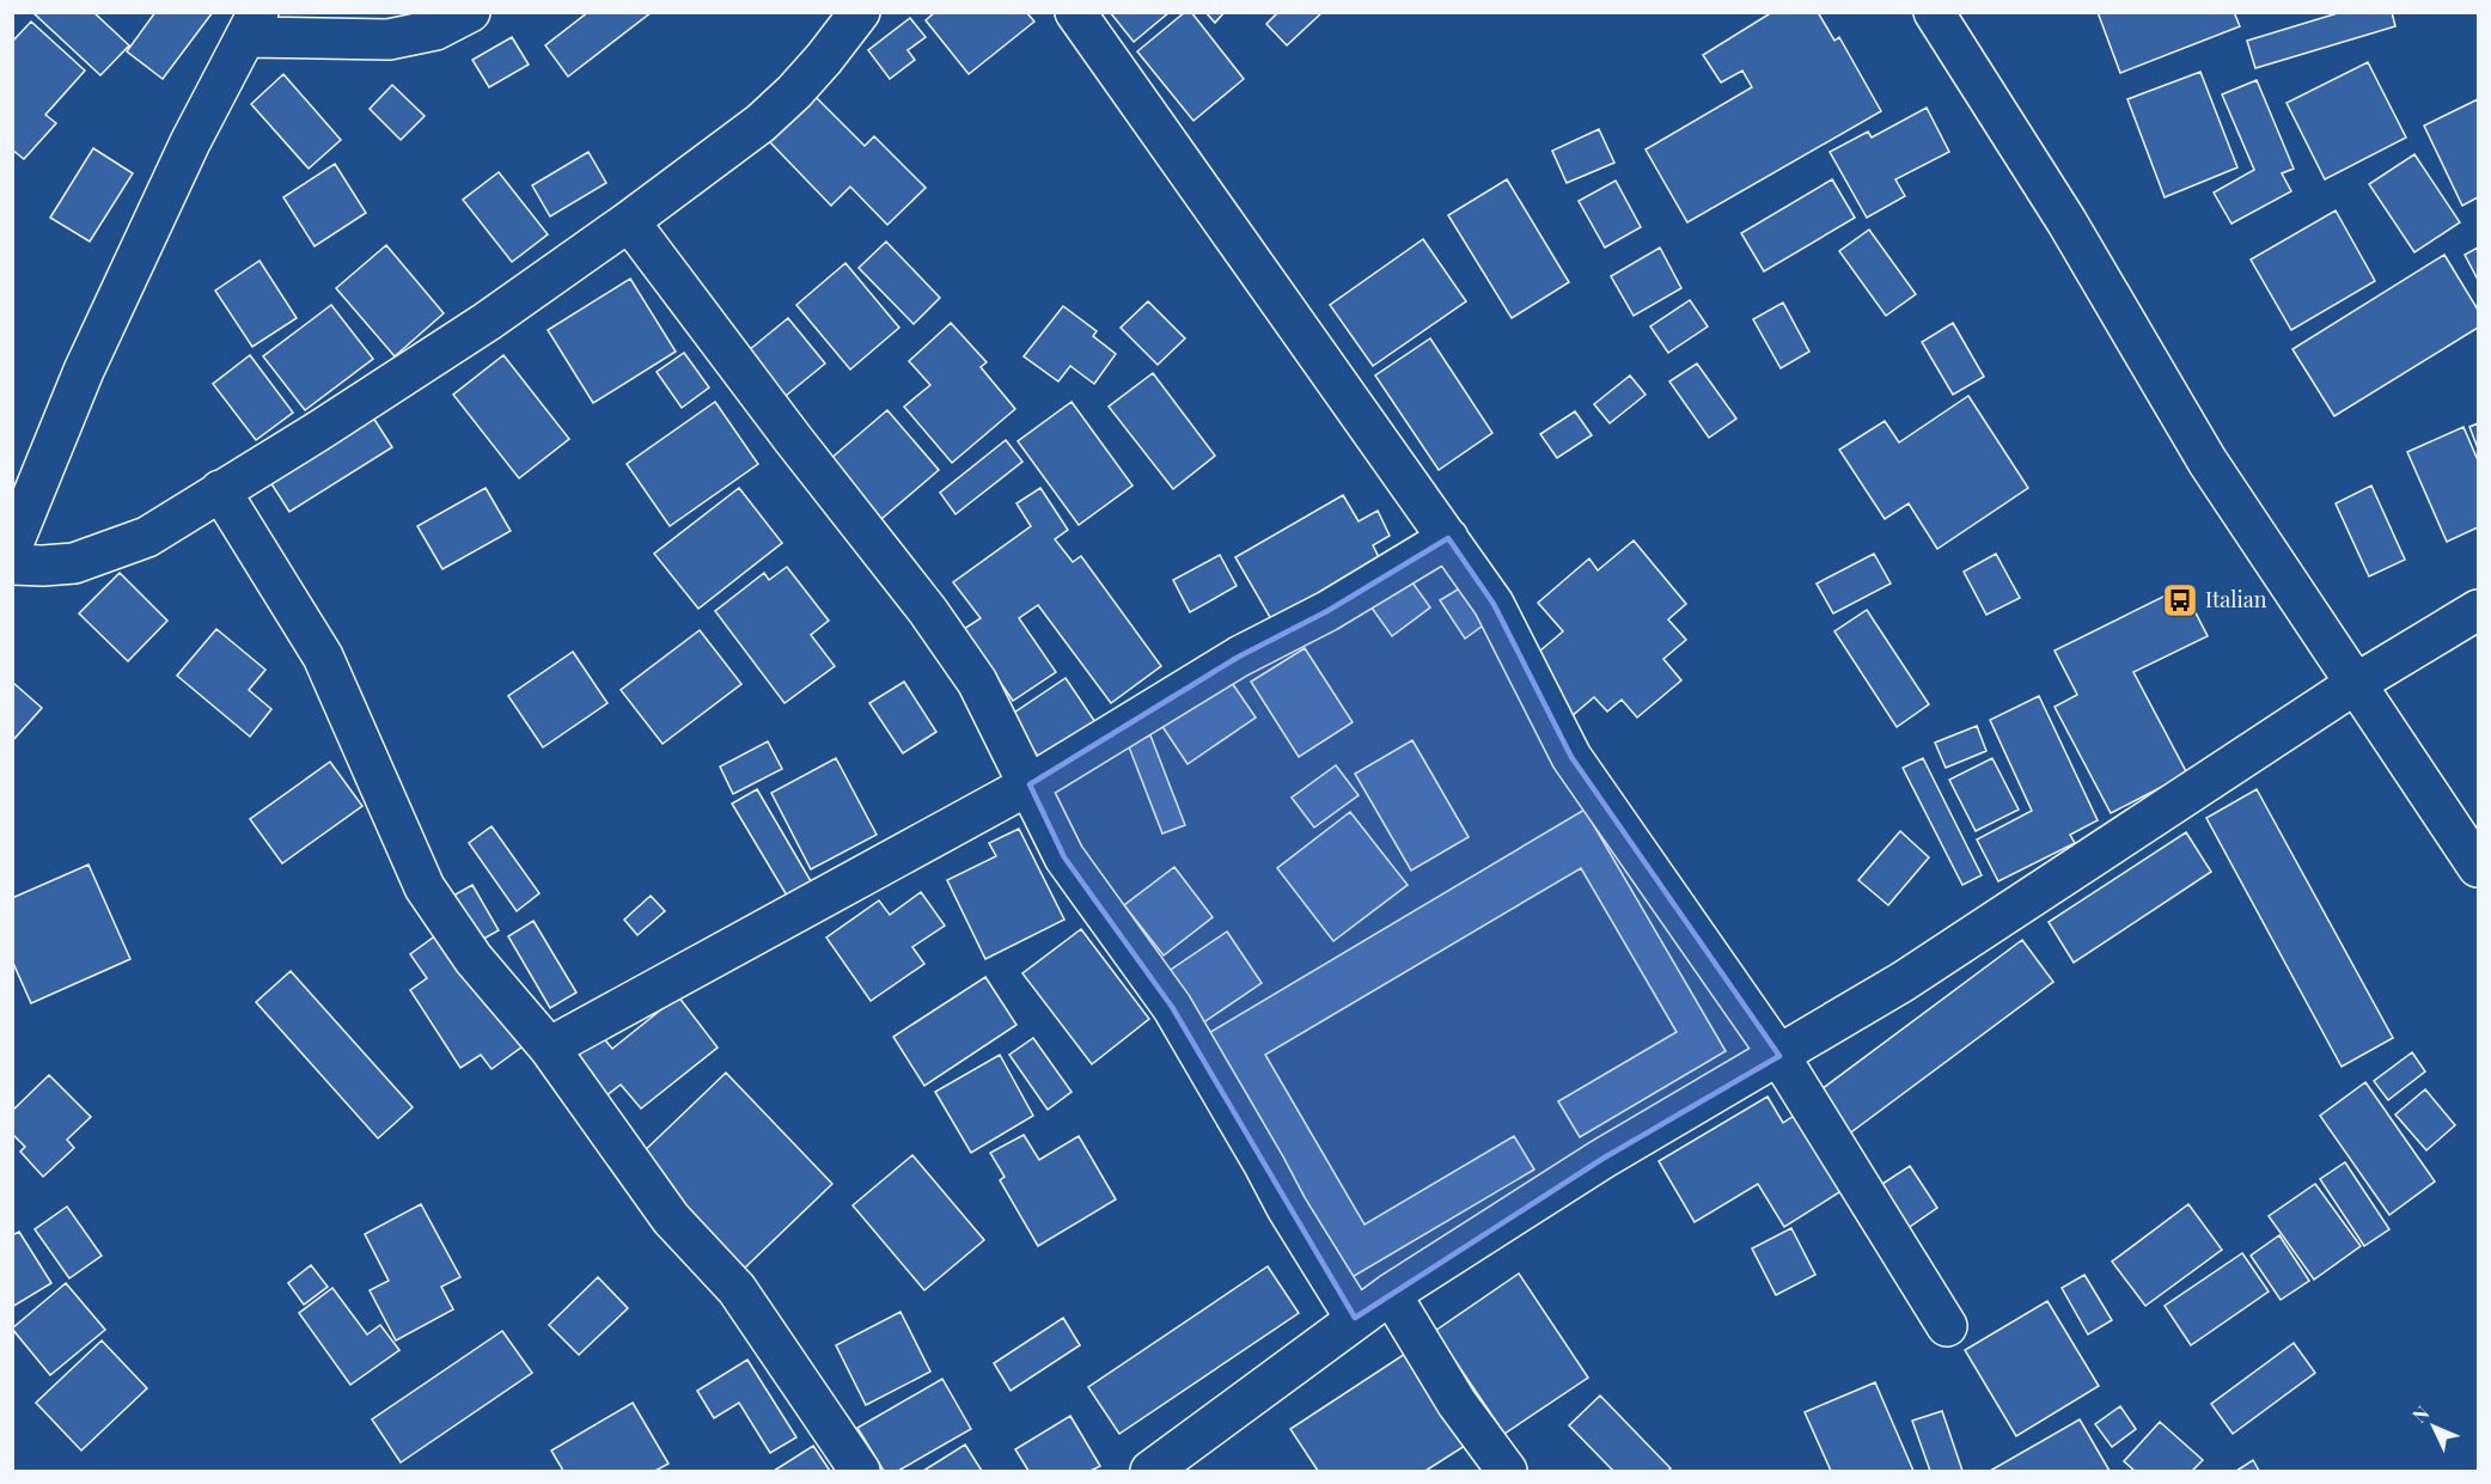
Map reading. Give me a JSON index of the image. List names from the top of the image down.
{
  "places": {
    "bus stop": ["Italian"]
  },
  "north": "top left"
}
